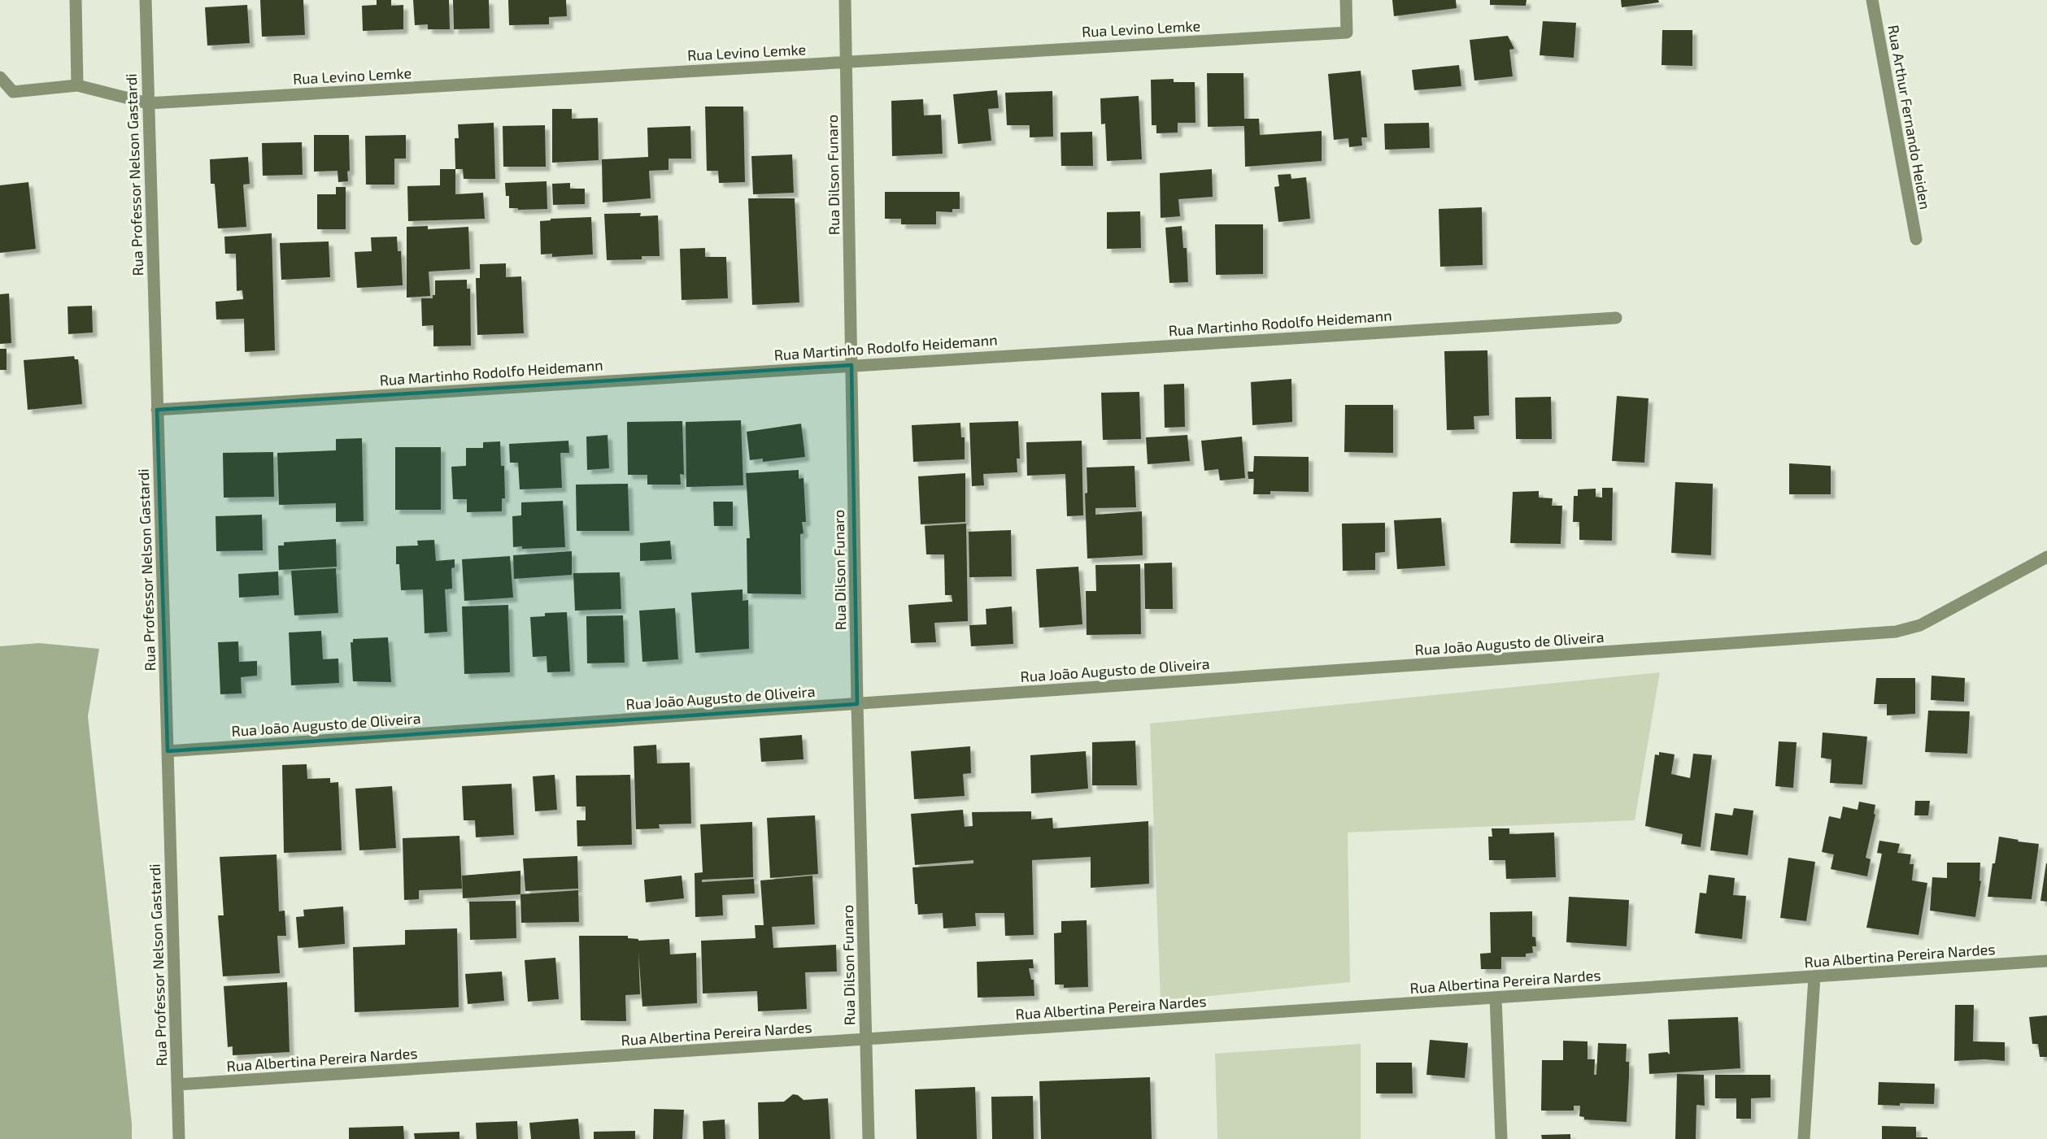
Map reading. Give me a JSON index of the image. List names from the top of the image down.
{
  "streets": {
    "street": [
      "Rua Levino Lemke",
      "Rua Arthur Fernando Heiden",
      "Rua Professor Nelson Gastardi",
      "Rua Dilson Funaro",
      "Rua Martinho Rodolfo Heidemann",
      "Rua João Augusto de Oliveira",
      "Rua Albertina Pereira Nardes"
    ]
  },
  "crossings": [
    ["Rua Levino Lemke", "Rua Professor Nelson Gastardi"],
    ["Rua Levino Lemke", "Rua Dilson Funaro"],
    ["Rua Professor Nelson Gastardi", "Rua Martinho Rodolfo Heidemann"],
    ["Rua Professor Nelson Gastardi", "Rua João Augusto de Oliveira"],
    ["Rua Professor Nelson Gastardi", "Rua Albertina Pereira Nardes"],
    ["Rua Dilson Funaro", "Rua Martinho Rodolfo Heidemann"],
    ["Rua Dilson Funaro", "Rua João Augusto de Oliveira"],
    ["Rua Dilson Funaro", "Rua Albertina Pereira Nardes"]
  ]
}
